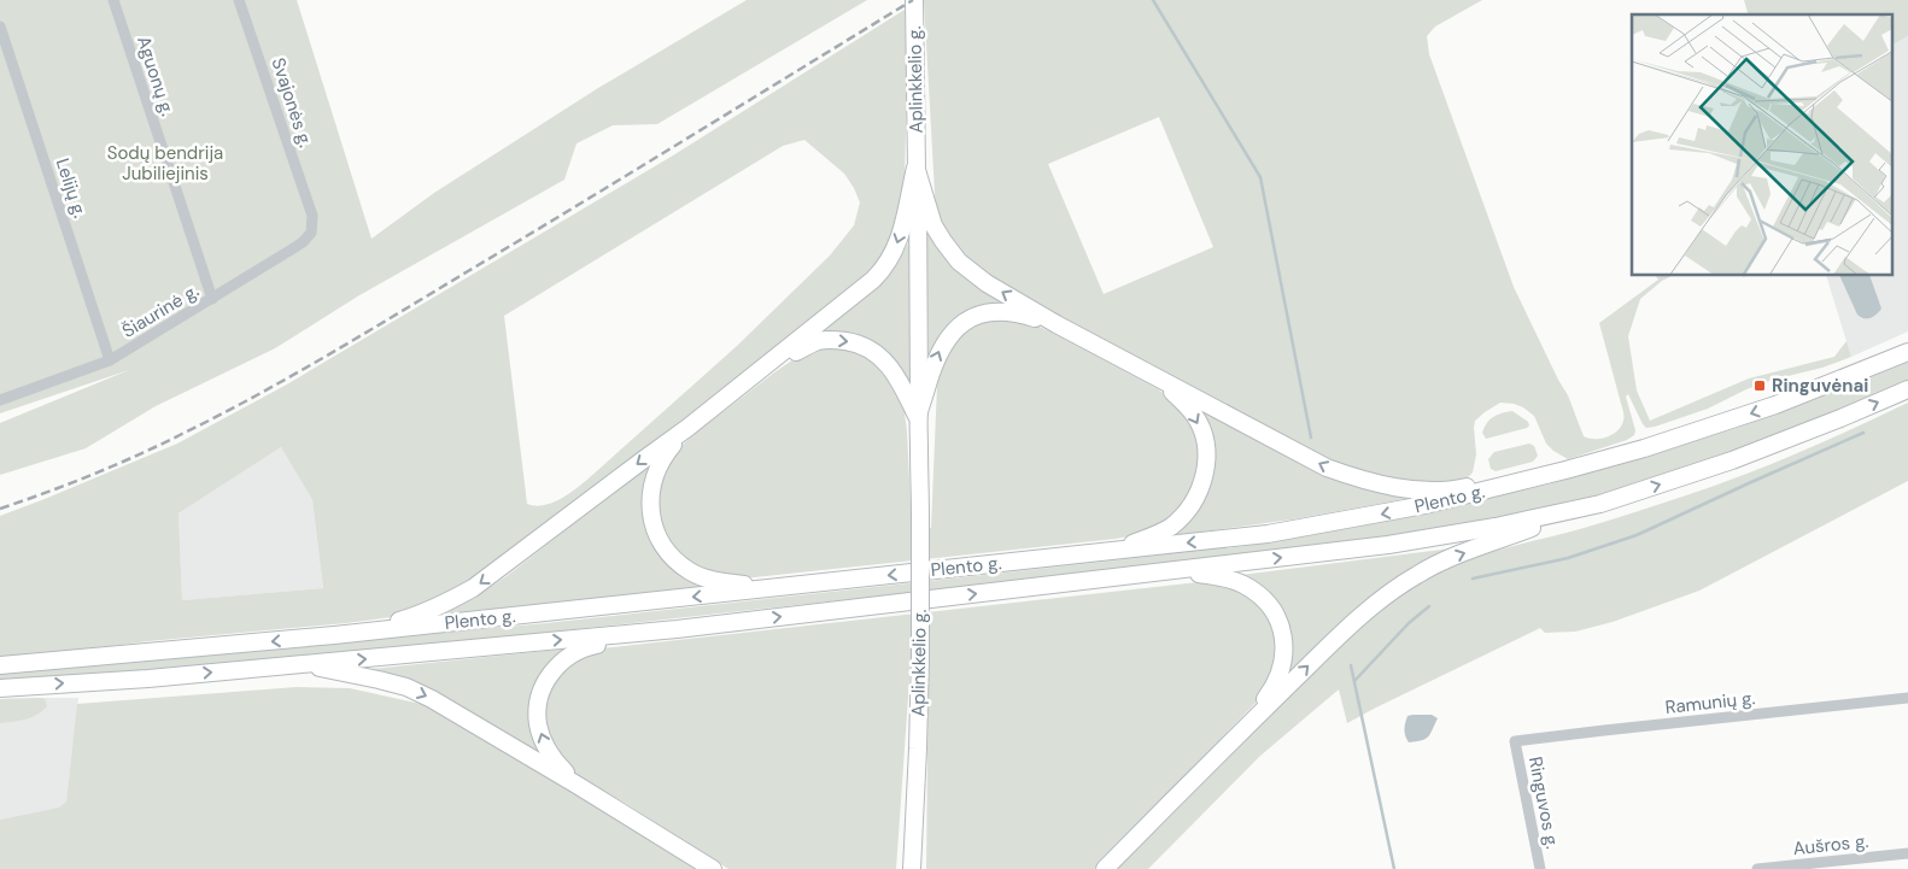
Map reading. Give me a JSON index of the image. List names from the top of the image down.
{
  "streets": {
    "highway": ["Aplinkkelio g.", "Plento g."],
    "street": [
      "Aguonų g.",
      "Svajonės g.",
      "Lelijų g.",
      "Šiaurinė g.",
      "Ramunių g.",
      "Ringuvos g.",
      "Aušros g."
    ]
  },
  "crossings": [
    ["Aguonų g.", "Šiaurinė g."],
    ["Svajonės g.", "Šiaurinė g."],
    ["Lelijų g.", "Šiaurinė g."],
    ["Ramunių g.", "Ringuvos g."]
  ],
  "parks": ["Sodų bendrija Jubiliejinis"],
  "places": {
    "transit": ["Ringuvėnai"]
  }
}
